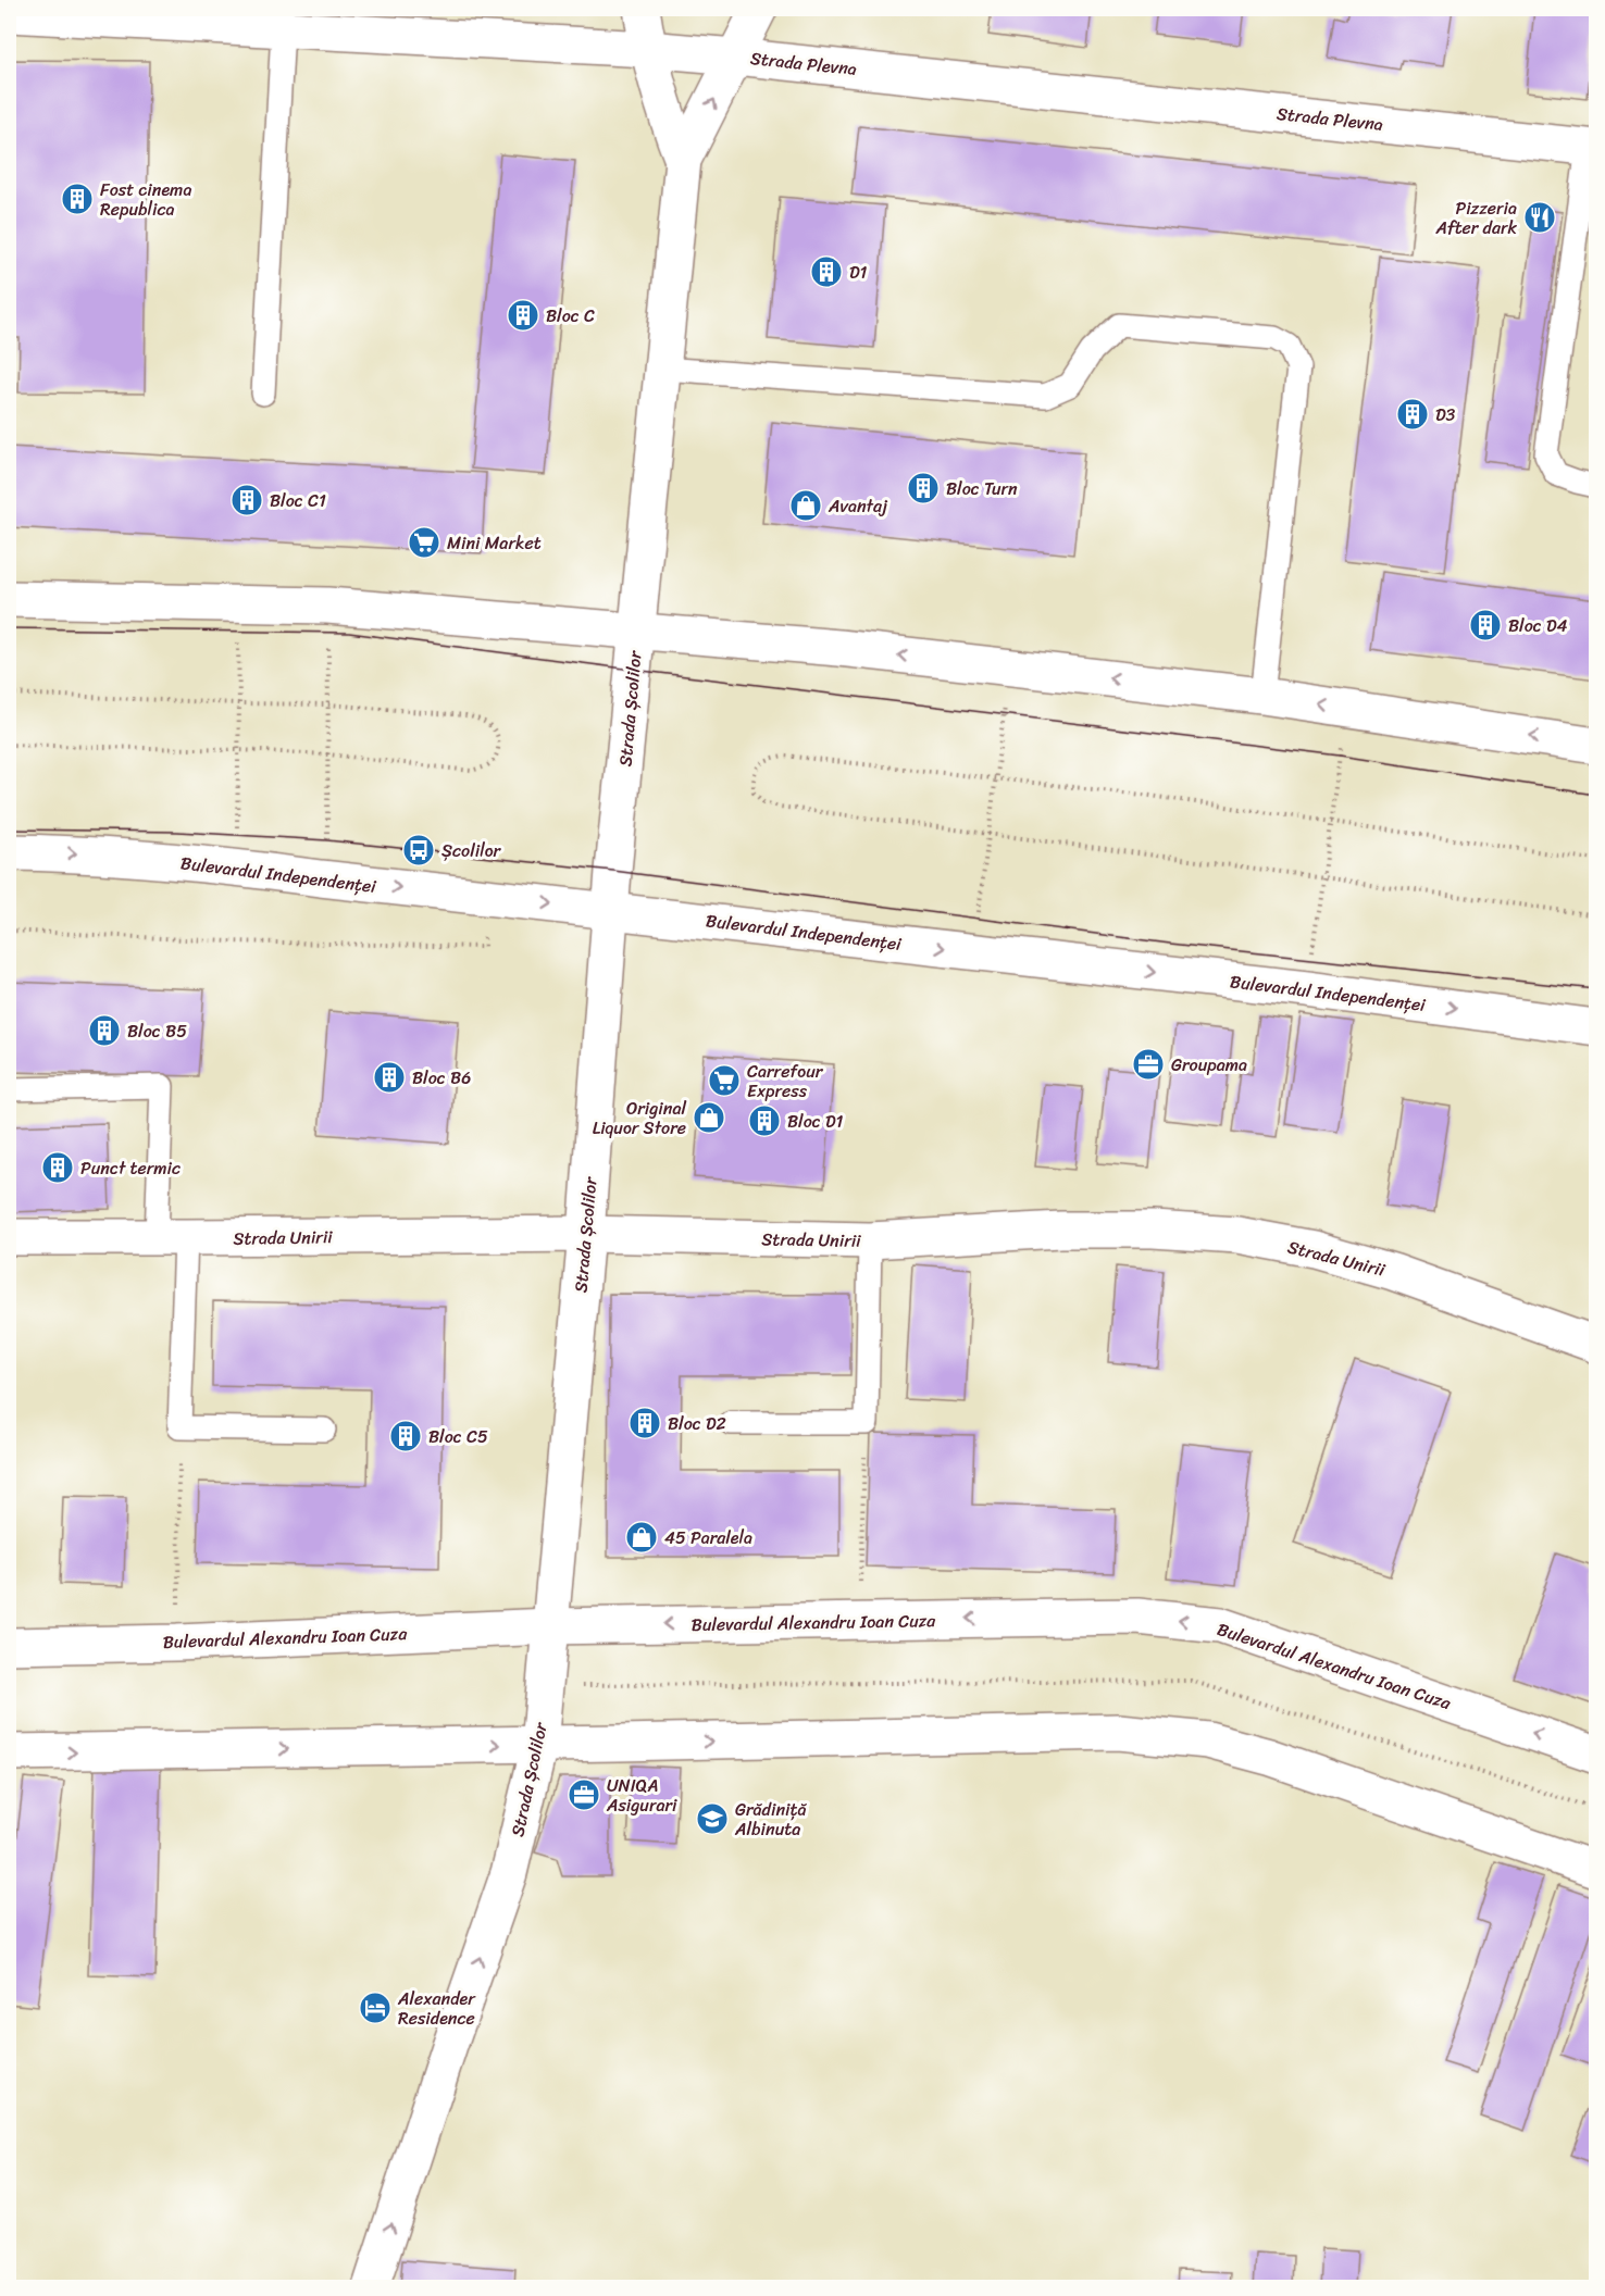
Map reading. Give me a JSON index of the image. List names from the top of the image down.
{
  "streets": {
    "main road": [
      "Strada Plevna",
      "Strada Școlilor",
      "Bulevardul Independenței",
      "Strada Unirii",
      "Bulevardul Alexandru Ioan Cuza"
    ]
  },
  "crossings": [
    ["Strada Plevna", "Strada Școlilor"],
    ["Strada Școlilor", "Bulevardul Independenței"],
    ["Strada Școlilor", "Strada Unirii"],
    ["Strada Școlilor", "Bulevardul Alexandru Ioan Cuza"]
  ],
  "places": {
    "building": [
      "Fost cinema Republica",
      "D1",
      "Bloc C",
      "D3",
      "Bloc Turn",
      "Bloc C1",
      "Bloc D4",
      "Bloc B5",
      "Bloc B6",
      "Bloc D1",
      "Punct termic",
      "Bloc D2",
      "Bloc C5"
    ],
    "restaurant": ["Pizzeria After dark"],
    "shop": ["Avantaj", "Original Liquor Store", "45 Paralela"],
    "supermarket": ["Mini Market", "Carrefour Express"],
    "bus stop": ["Școlilor"],
    "office": ["Groupama", "UNIQA Asigurari"],
    "school or university": ["Grădiniță Albinuta"],
    "hotel": ["Alexander Residence"]
  }
}
